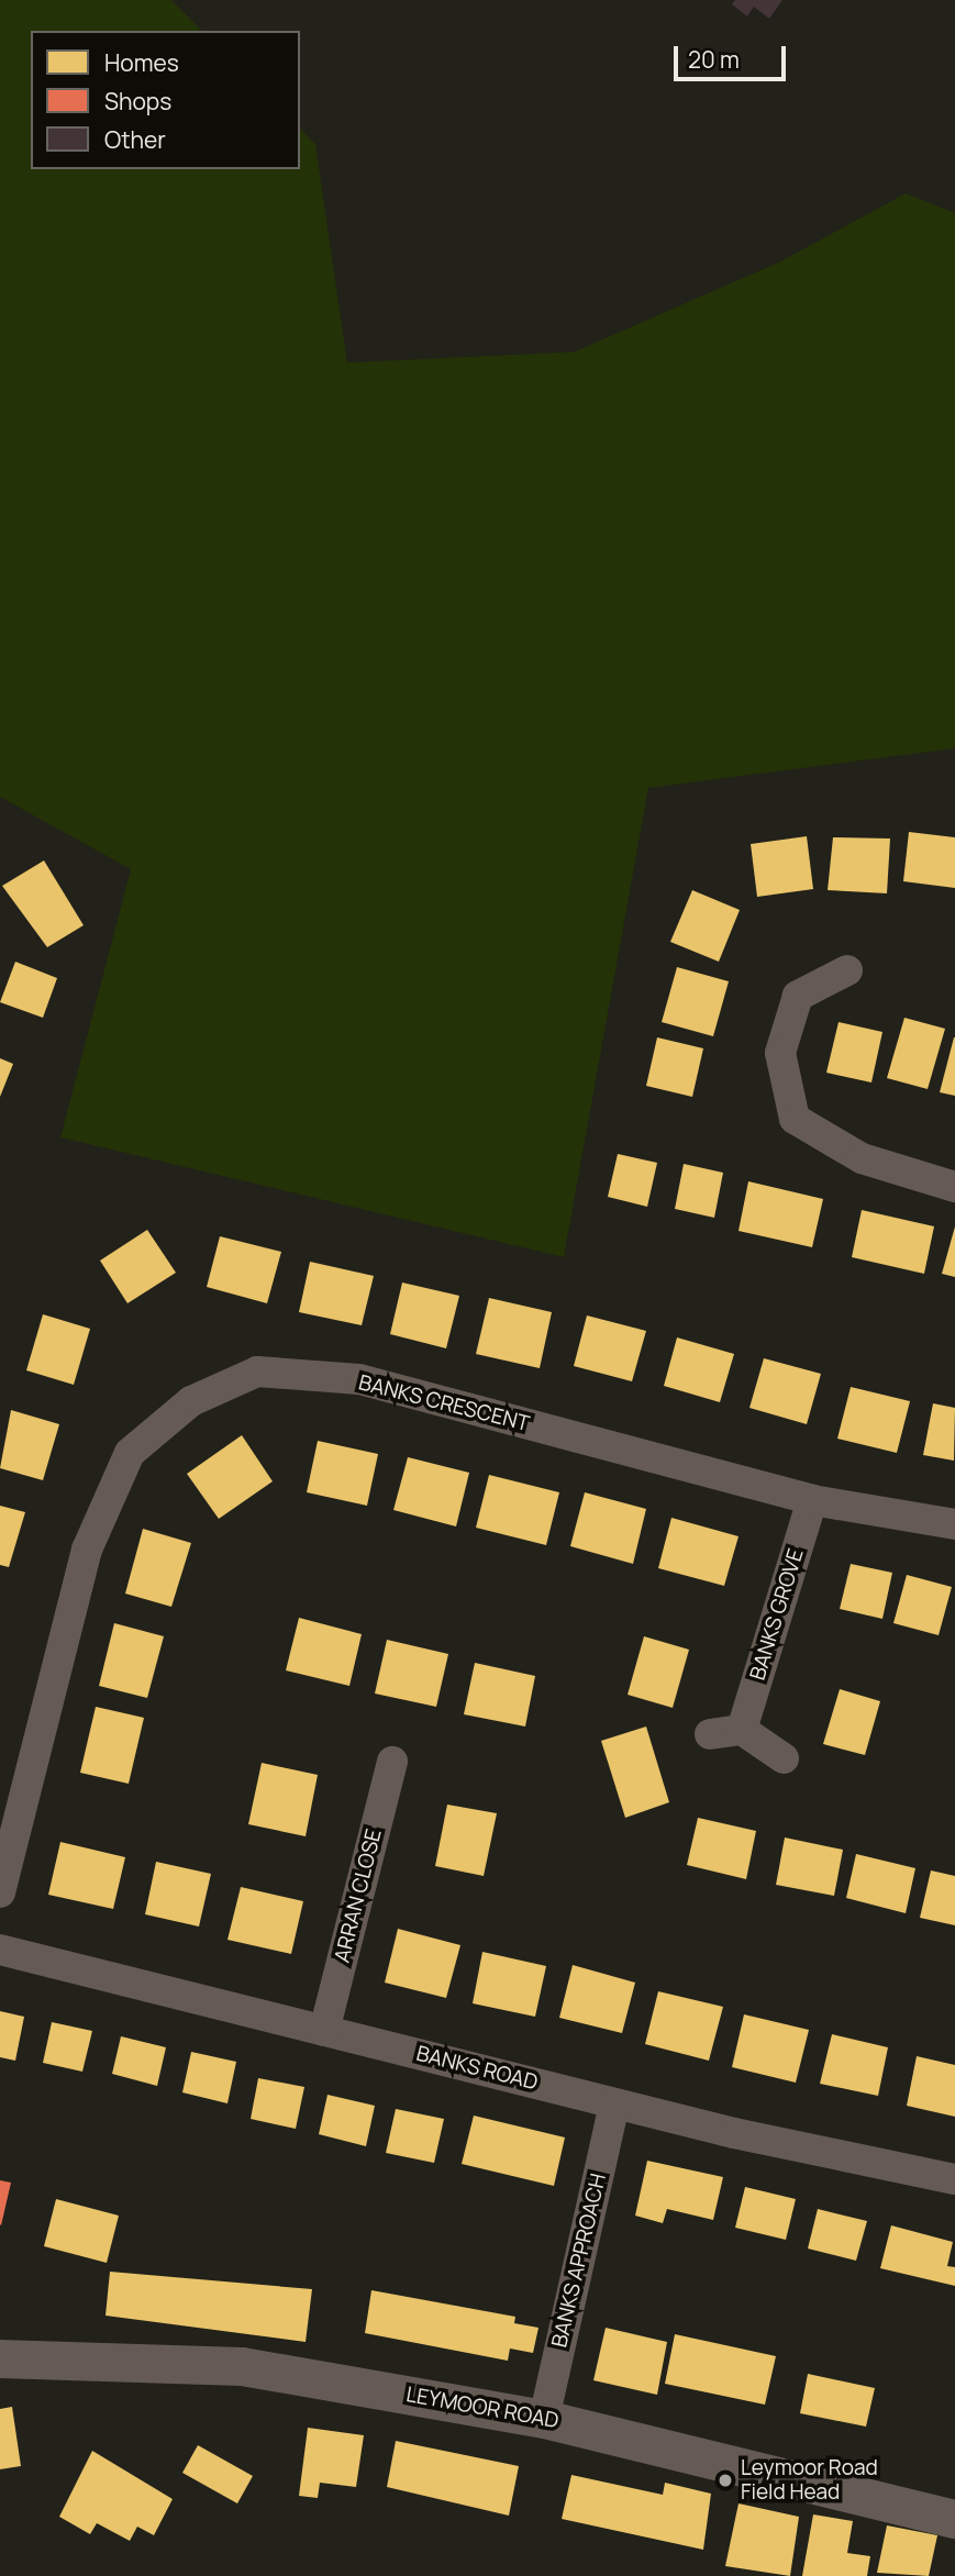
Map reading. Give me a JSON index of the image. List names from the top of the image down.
{
  "streets": {
    "street": [
      "BANKS CRESCENT",
      "BANKS GROVE",
      "ARRAN CLOSE",
      "BANKS ROAD",
      "BANKS APPROACH",
      "LEYMOOR ROAD"
    ]
  },
  "crossings": [
    ["BANKS CRESCENT", "BANKS GROVE"],
    ["ARRAN CLOSE", "BANKS ROAD"],
    ["BANKS ROAD", "BANKS APPROACH"],
    ["BANKS APPROACH", "LEYMOOR ROAD"]
  ],
  "places": ["Leymoor Road Field Head"],
  "legend": ["Homes", "Shops", "Other"],
  "scale_bar": "20 m"
}
